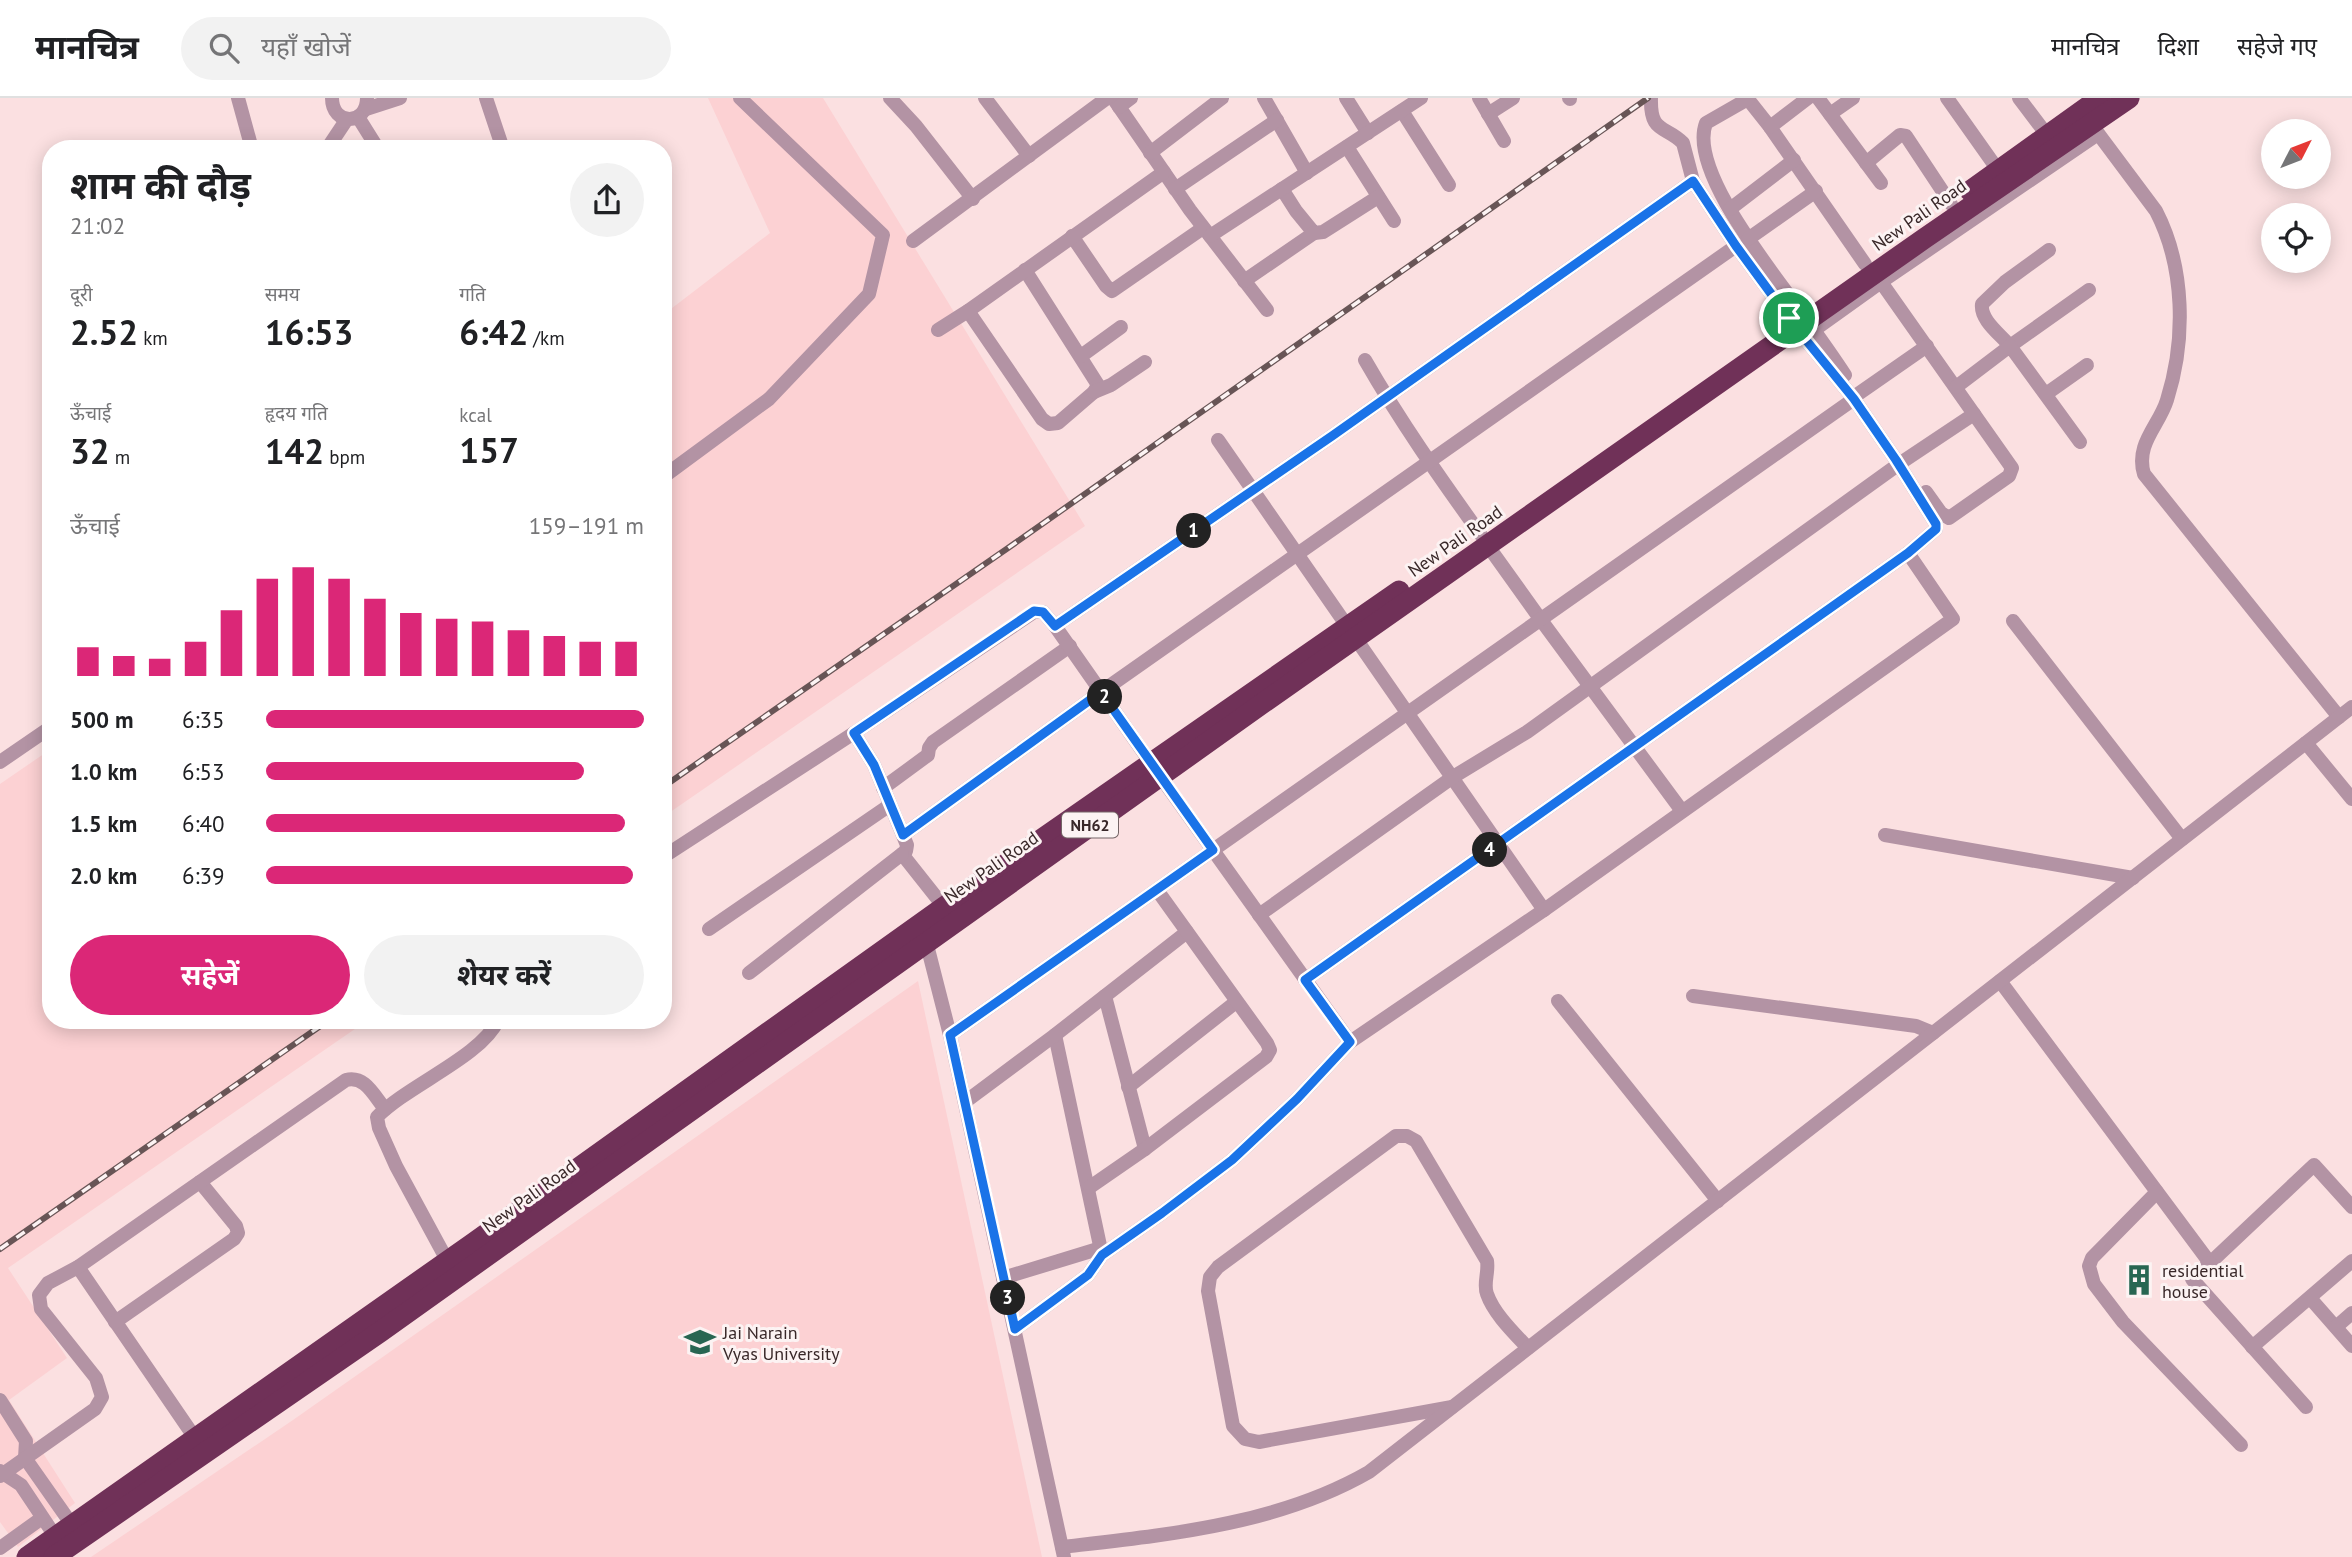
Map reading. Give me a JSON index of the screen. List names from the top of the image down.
{
  "streets": {
    "highway": ["New Pali Road", "NH62"]
  },
  "places": {
    "building": ["residential house"],
    "school or university": ["Jai Narain Vyas University"]
  },
  "north": "top right",
  "page": {
    "header": "मानचित्र",
    "search": "यहाँ खोजें",
    "nav": ["मानचित्र", "दिशा", "सहेजे गए"],
    "heading": ["शाम की दौड़", "21:02"],
    "stats": [
      ["दूरी", "2.52 km"],
      ["समय", "16:53"],
      ["गति", "6:42 /km"],
      ["ऊँचाई", "32 m"],
      ["हृदय गति", "142 bpm"],
      ["kcal", "157"]
    ],
    "chart": ["ऊँचाई", "159–191 m"],
    "pins": [
      "1",
      "2",
      "4",
      "3"
    ],
    "list": [
      {
        "name": "500 m",
        "note": "6:35"
      },
      {
        "name": "1.0 km",
        "note": "6:53"
      },
      {
        "name": "1.5 km",
        "note": "6:40"
      },
      {
        "name": "2.0 km",
        "note": "6:39"
      }
    ],
    "buttons": ["सहेजें", "शेयर करें"]
  }
}
